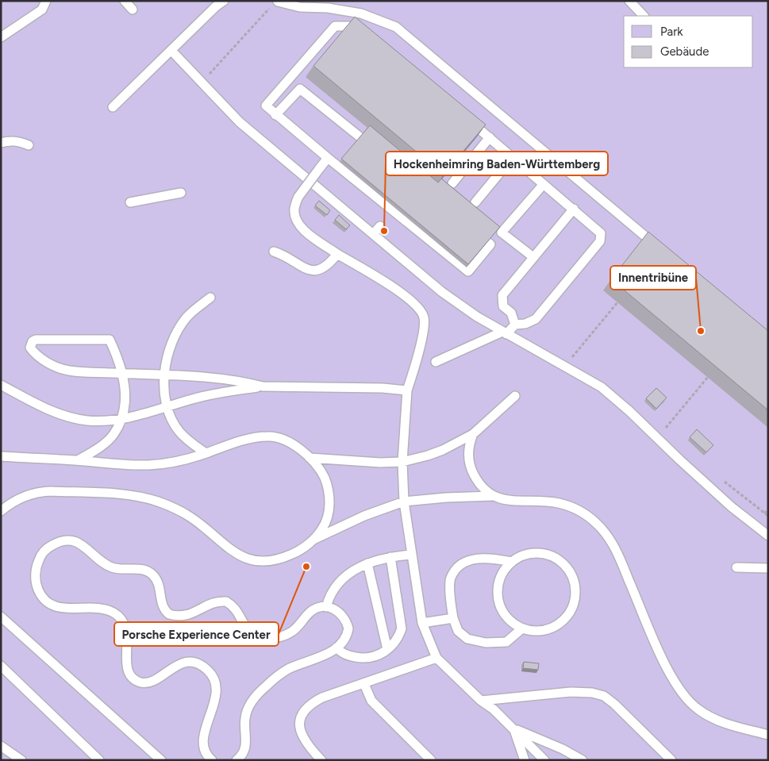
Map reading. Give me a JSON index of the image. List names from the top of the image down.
{
  "places": ["Hockenheimring Baden-Württemberg", "Innentribüne", "Porsche Experience Center"],
  "legend": ["Park", "Gebäude"]
}
